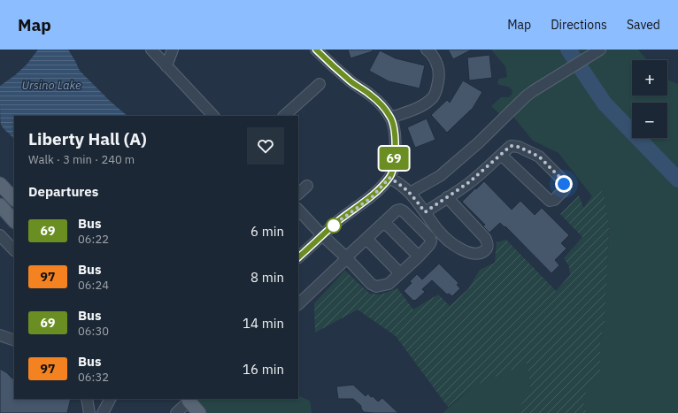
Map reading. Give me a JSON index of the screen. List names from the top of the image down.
{
  "water": ["Ursino Lake"],
  "lines": ["bus line 69"],
  "page": {
    "header": "Map",
    "nav": ["Map", "Directions", "Saved"],
    "on_map": "69",
    "map_buttons": ["+", "−"],
    "heading": [
      ["Liberty Hall (A)", "Walk · 3 min · 240 m"],
      "Departures"
    ],
    "list": [
      {
        "mark": "69",
        "name": "Bus",
        "note": "06:22",
        "value": "6 min"
      },
      {
        "mark": "97",
        "name": "Bus",
        "note": "06:24",
        "value": "8 min"
      },
      {
        "mark": "69",
        "name": "Bus",
        "note": "06:30",
        "value": "14 min"
      },
      {
        "mark": "97",
        "name": "Bus",
        "note": "06:32",
        "value": "16 min"
      }
    ]
  }
}
